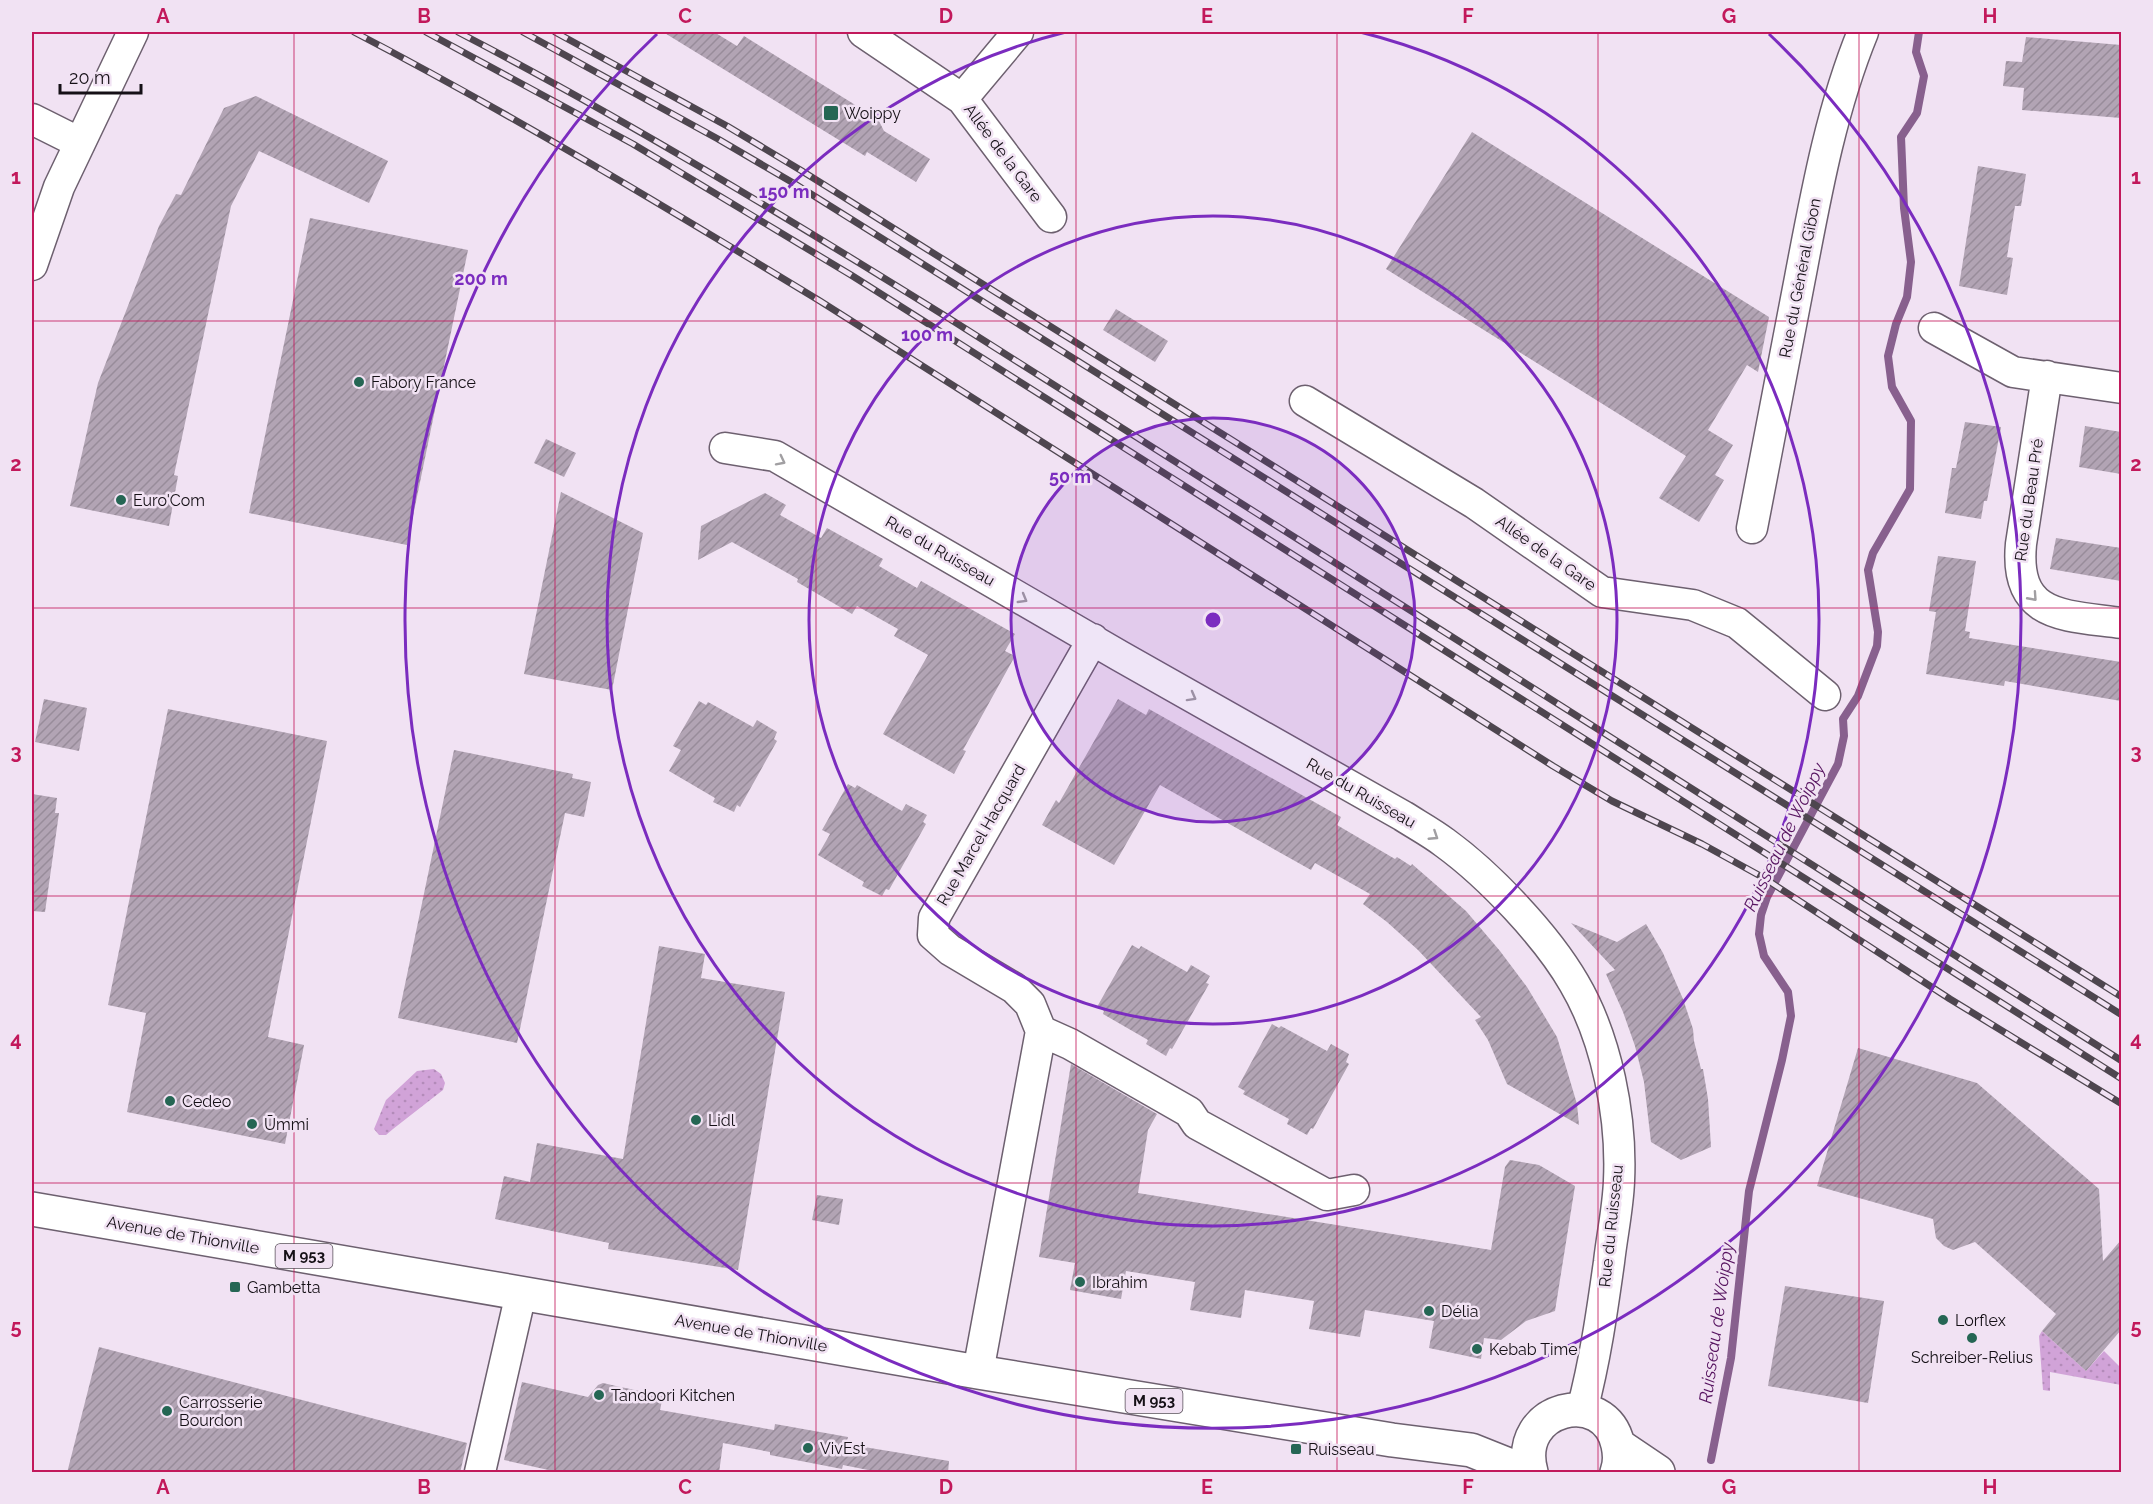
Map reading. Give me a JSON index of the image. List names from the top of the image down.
{
  "streets": {
    "main road": ["Avenue de Thionville", "M 953"],
    "street": [
      "Allée de la Gare",
      "Rue du Général Gibon",
      "Rue du Beau Pré",
      "Rue du Ruisseau",
      "Rue Marcel Hacquard"
    ]
  },
  "crossings": [
    ["Rue du Ruisseau", "Rue Marcel Hacquard"]
  ],
  "one_way": ["Rue du Beau Pré", "Rue du Ruisseau"],
  "water": ["Ruisseau de Woippy"],
  "places": {
    "transit": ["Woippy", "Gambetta", "Ruisseau"],
    "other": [
      "Fabory France",
      "Euro'Com",
      "Cedeo",
      "Lidl",
      "Ūmmi",
      "Ibrahim",
      "Délia",
      "Lorflex",
      "Schreiber-Relius",
      "Kebab Time",
      "Tandoori Kitchen",
      "Carrosserie Bourdon",
      "VivEst"
    ]
  },
  "scale_bar": "20 m",
  "grid": {
    "columns": [
      "A",
      "B",
      "C",
      "D",
      "E",
      "F",
      "G",
      "H"
    ],
    "rows": [
      "1",
      "2",
      "3",
      "4",
      "5"
    ]
  },
  "rings": [
    "150 m",
    "200 m",
    "100 m",
    "50 m"
  ]
}
